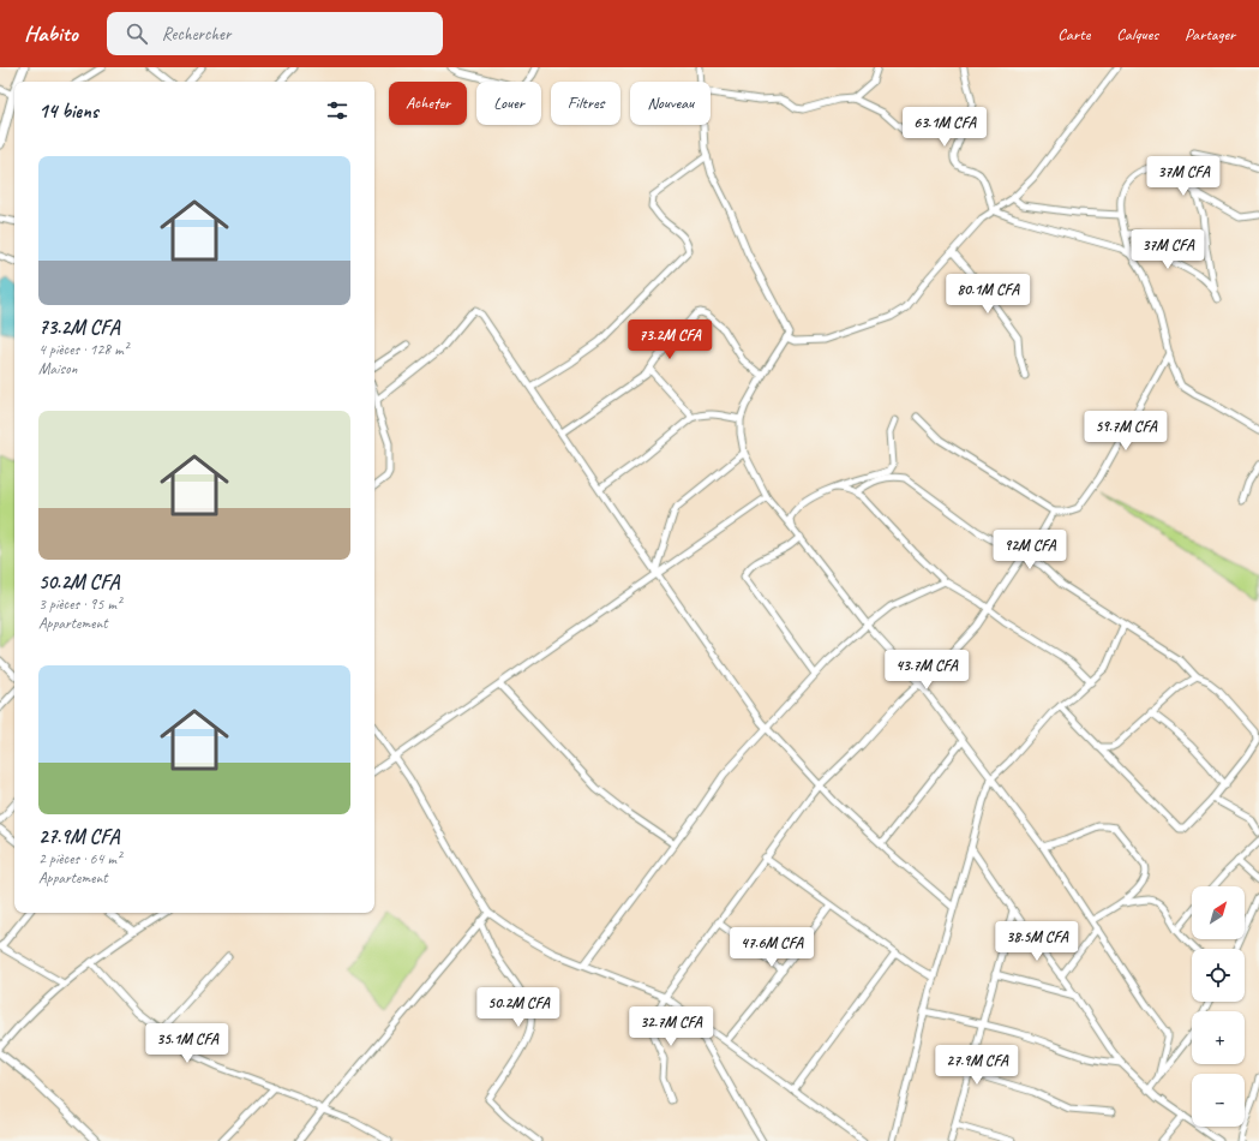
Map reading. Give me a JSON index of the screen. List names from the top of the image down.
{
  "north": "top right",
  "page": {
    "header": "Habito",
    "search": "Rechercher",
    "nav": ["Carte", "Calques", "Partager"],
    "chip": [
      "Acheter",
      "Louer",
      "Filtres",
      "Nouveau"
    ],
    "heading": "14 biens",
    "price": [
      "63.1M CFA",
      "37M CFA",
      "37M CFA",
      "80.1M CFA",
      "73.2M CFA",
      "59.7M CFA",
      "92M CFA",
      "43.7M CFA",
      "38.5M CFA",
      "47.6M CFA",
      "50.2M CFA",
      "32.7M CFA",
      "35.1M CFA",
      "27.9M CFA"
    ],
    "list": [
      {
        "name": "73.2M CFA",
        "note": "4 pièces · 128 m² · Maison"
      },
      {
        "name": "50.2M CFA",
        "note": "3 pièces · 95 m² · Appartement"
      },
      {
        "name": "27.9M CFA",
        "note": "2 pièces · 64 m² · Appartement"
      }
    ],
    "map_buttons": ["+", "−"]
  }
}
